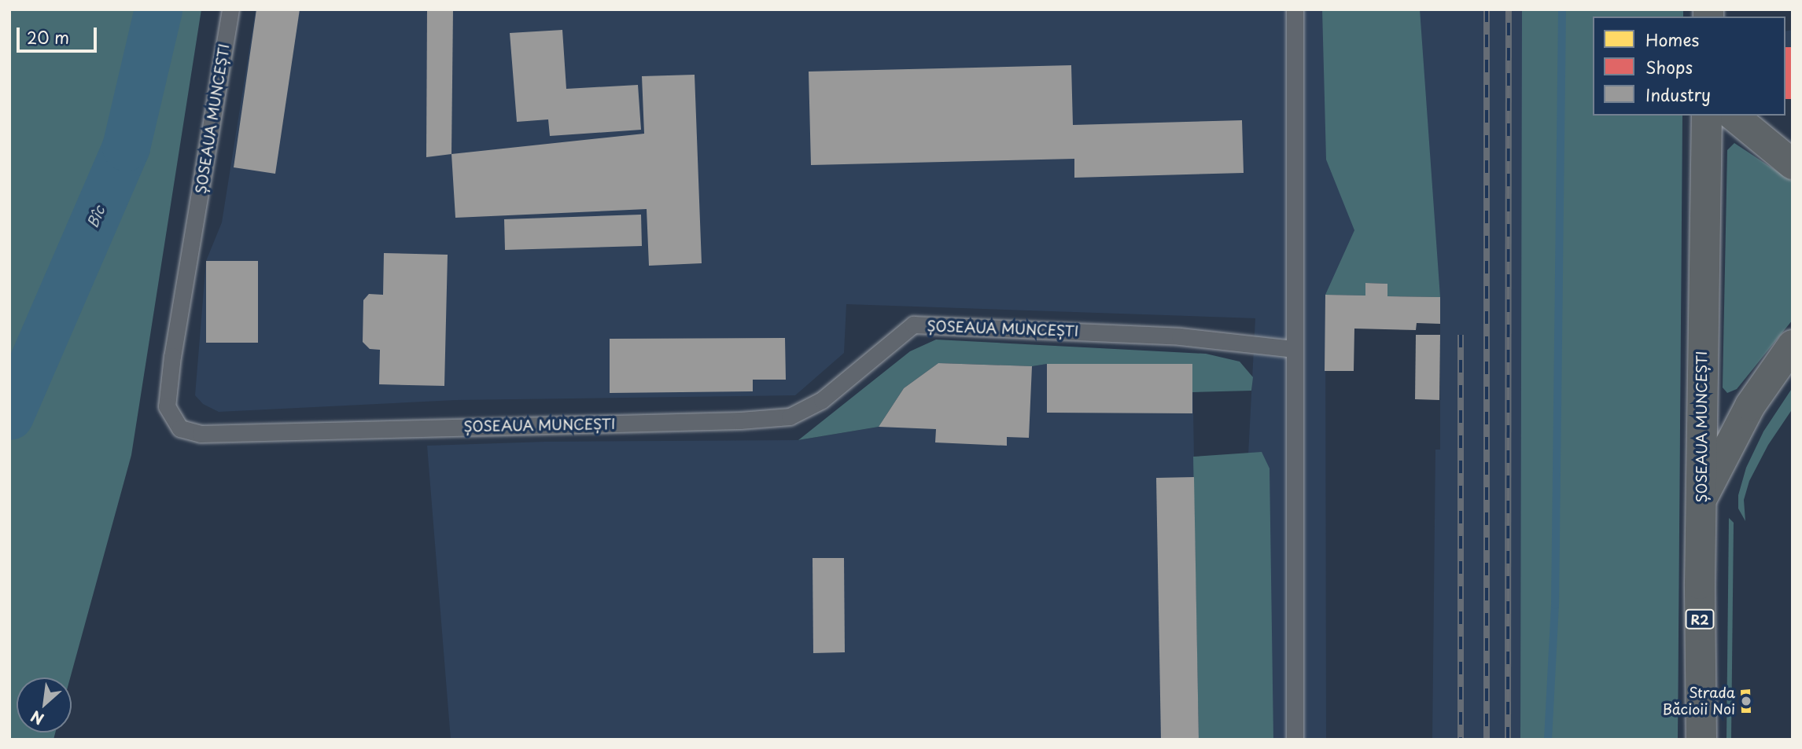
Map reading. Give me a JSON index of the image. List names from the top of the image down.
{
  "streets": {
    "main road": ["ȘOSEAUA MUNCEȘTI", "R2"]
  },
  "crossings": [
    ["ȘOSEAUA MUNCEȘTI", "R2"]
  ],
  "water": ["Bîc"],
  "places": ["Strada Băcioii Noi"],
  "legend": ["Homes", "Shops", "Industry"],
  "scale_bar": "20 m",
  "north": "bottom left"
}
